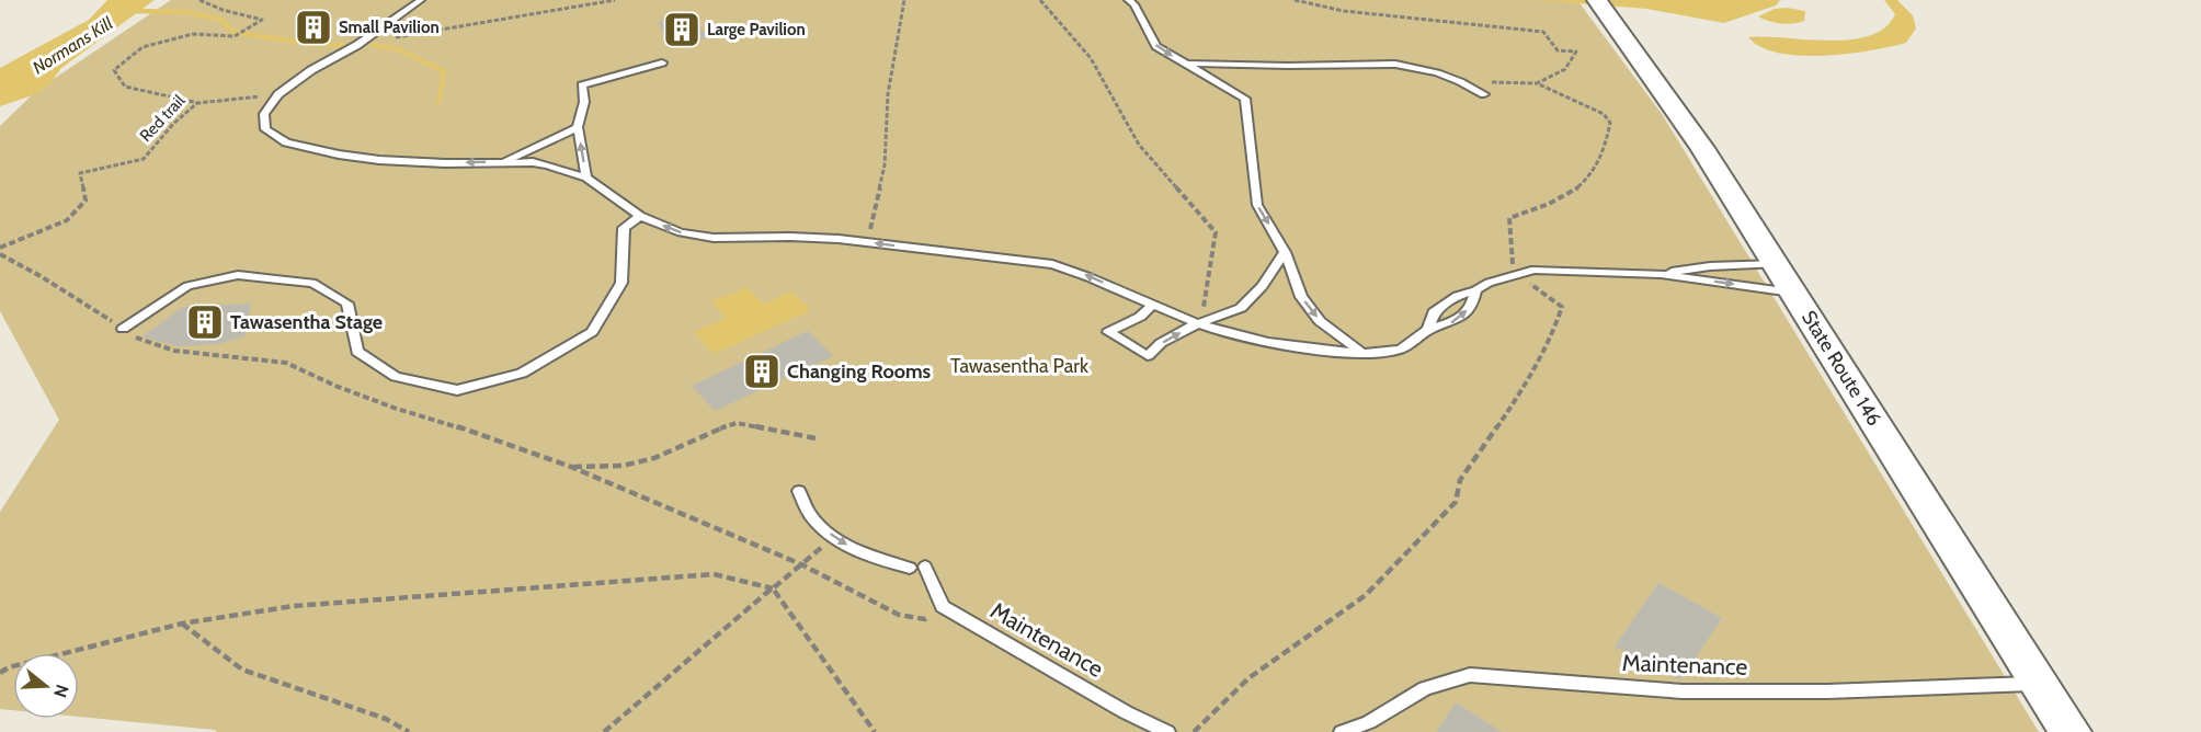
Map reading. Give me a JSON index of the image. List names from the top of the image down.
{
  "streets": {
    "main road": ["State Route 146"],
    "lane": ["Maintenance"],
    "path": ["Red trail"]
  },
  "crossings": [
    ["State Route 146", "Maintenance"]
  ],
  "water": ["Normans Kill"],
  "parks": ["Tawasentha Park"],
  "places": {
    "building": [
      "Small Pavilion",
      "Large Pavilion",
      "Tawasentha Stage",
      "Changing Rooms"
    ]
  },
  "north": "right"
}
